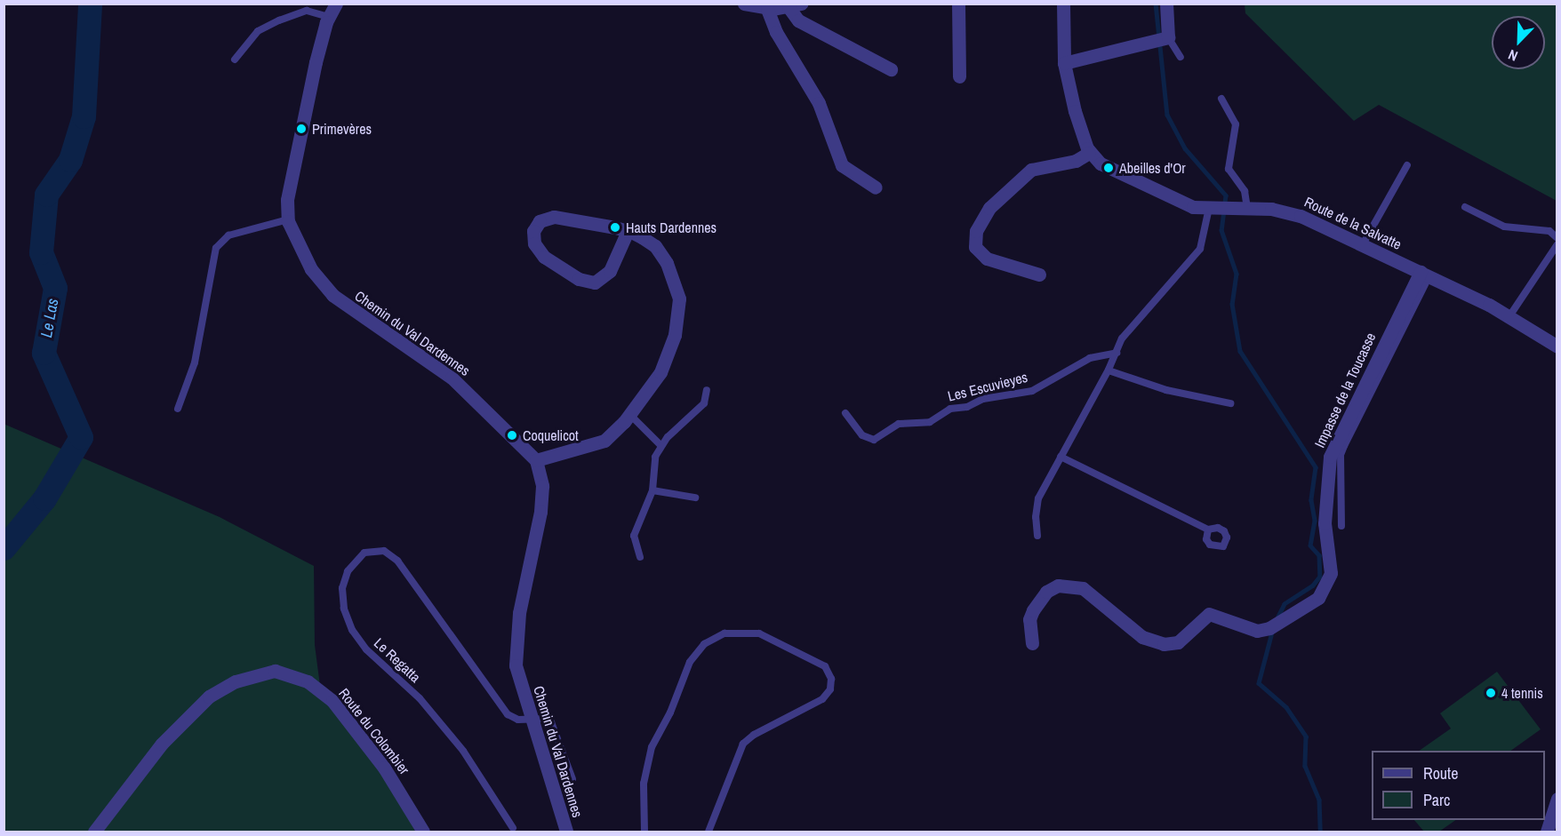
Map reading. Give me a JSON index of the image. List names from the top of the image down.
{
  "streets": {
    "street": [
      "Route de la Salvatte",
      "Chemin du Val Dardennes",
      "Impasse de la Toucasse",
      "Route du Colombier"
    ],
    "lane": ["Les Escuvieyes", "Le Regatta"]
  },
  "crossings": [
    ["Route de la Salvatte", "Impasse de la Toucasse"],
    ["Chemin du Val Dardennes", "Le Regatta"]
  ],
  "water": ["Le Las"],
  "places": [
    "Primevères",
    "Abeilles d'Or",
    "Hauts Dardennes",
    "Coquelicot",
    "4 tennis"
  ],
  "legend": ["Route", "Parc"],
  "north": "bottom left"
}
